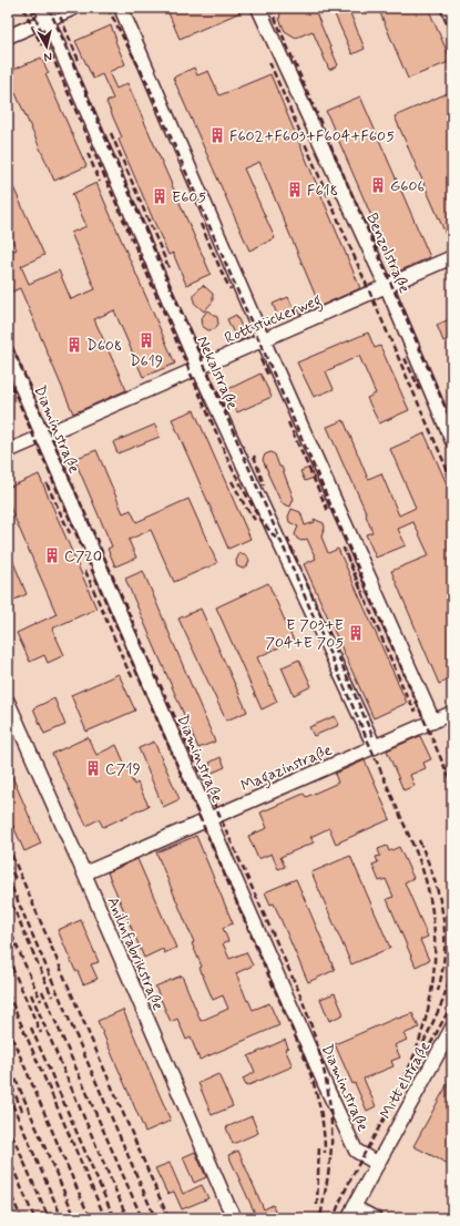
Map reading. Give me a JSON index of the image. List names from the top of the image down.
{
  "streets": {
    "street": [
      "Benzolstraße",
      "Rottstückerweg",
      "Nekalstraße",
      "Diaminstraße",
      "Magazinstraße",
      "Anilinfabrikstraße",
      "Mittelstraße"
    ]
  },
  "crossings": [
    ["Benzolstraße", "Rottstückerweg"],
    ["Rottstückerweg", "Nekalstraße"],
    ["Rottstückerweg", "Diaminstraße"],
    ["Nekalstraße", "Magazinstraße"],
    ["Diaminstraße", "Magazinstraße"],
    ["Diaminstraße", "Mittelstraße"],
    ["Magazinstraße", "Anilinfabrikstraße"]
  ],
  "places": {
    "building": [
      "F602+F603+F604+F605",
      "G606",
      "F618",
      "E605",
      "D619",
      "D608",
      "C720",
      "E 703+E 704+E 705",
      "C719"
    ]
  },
  "north": "bottom"
}
